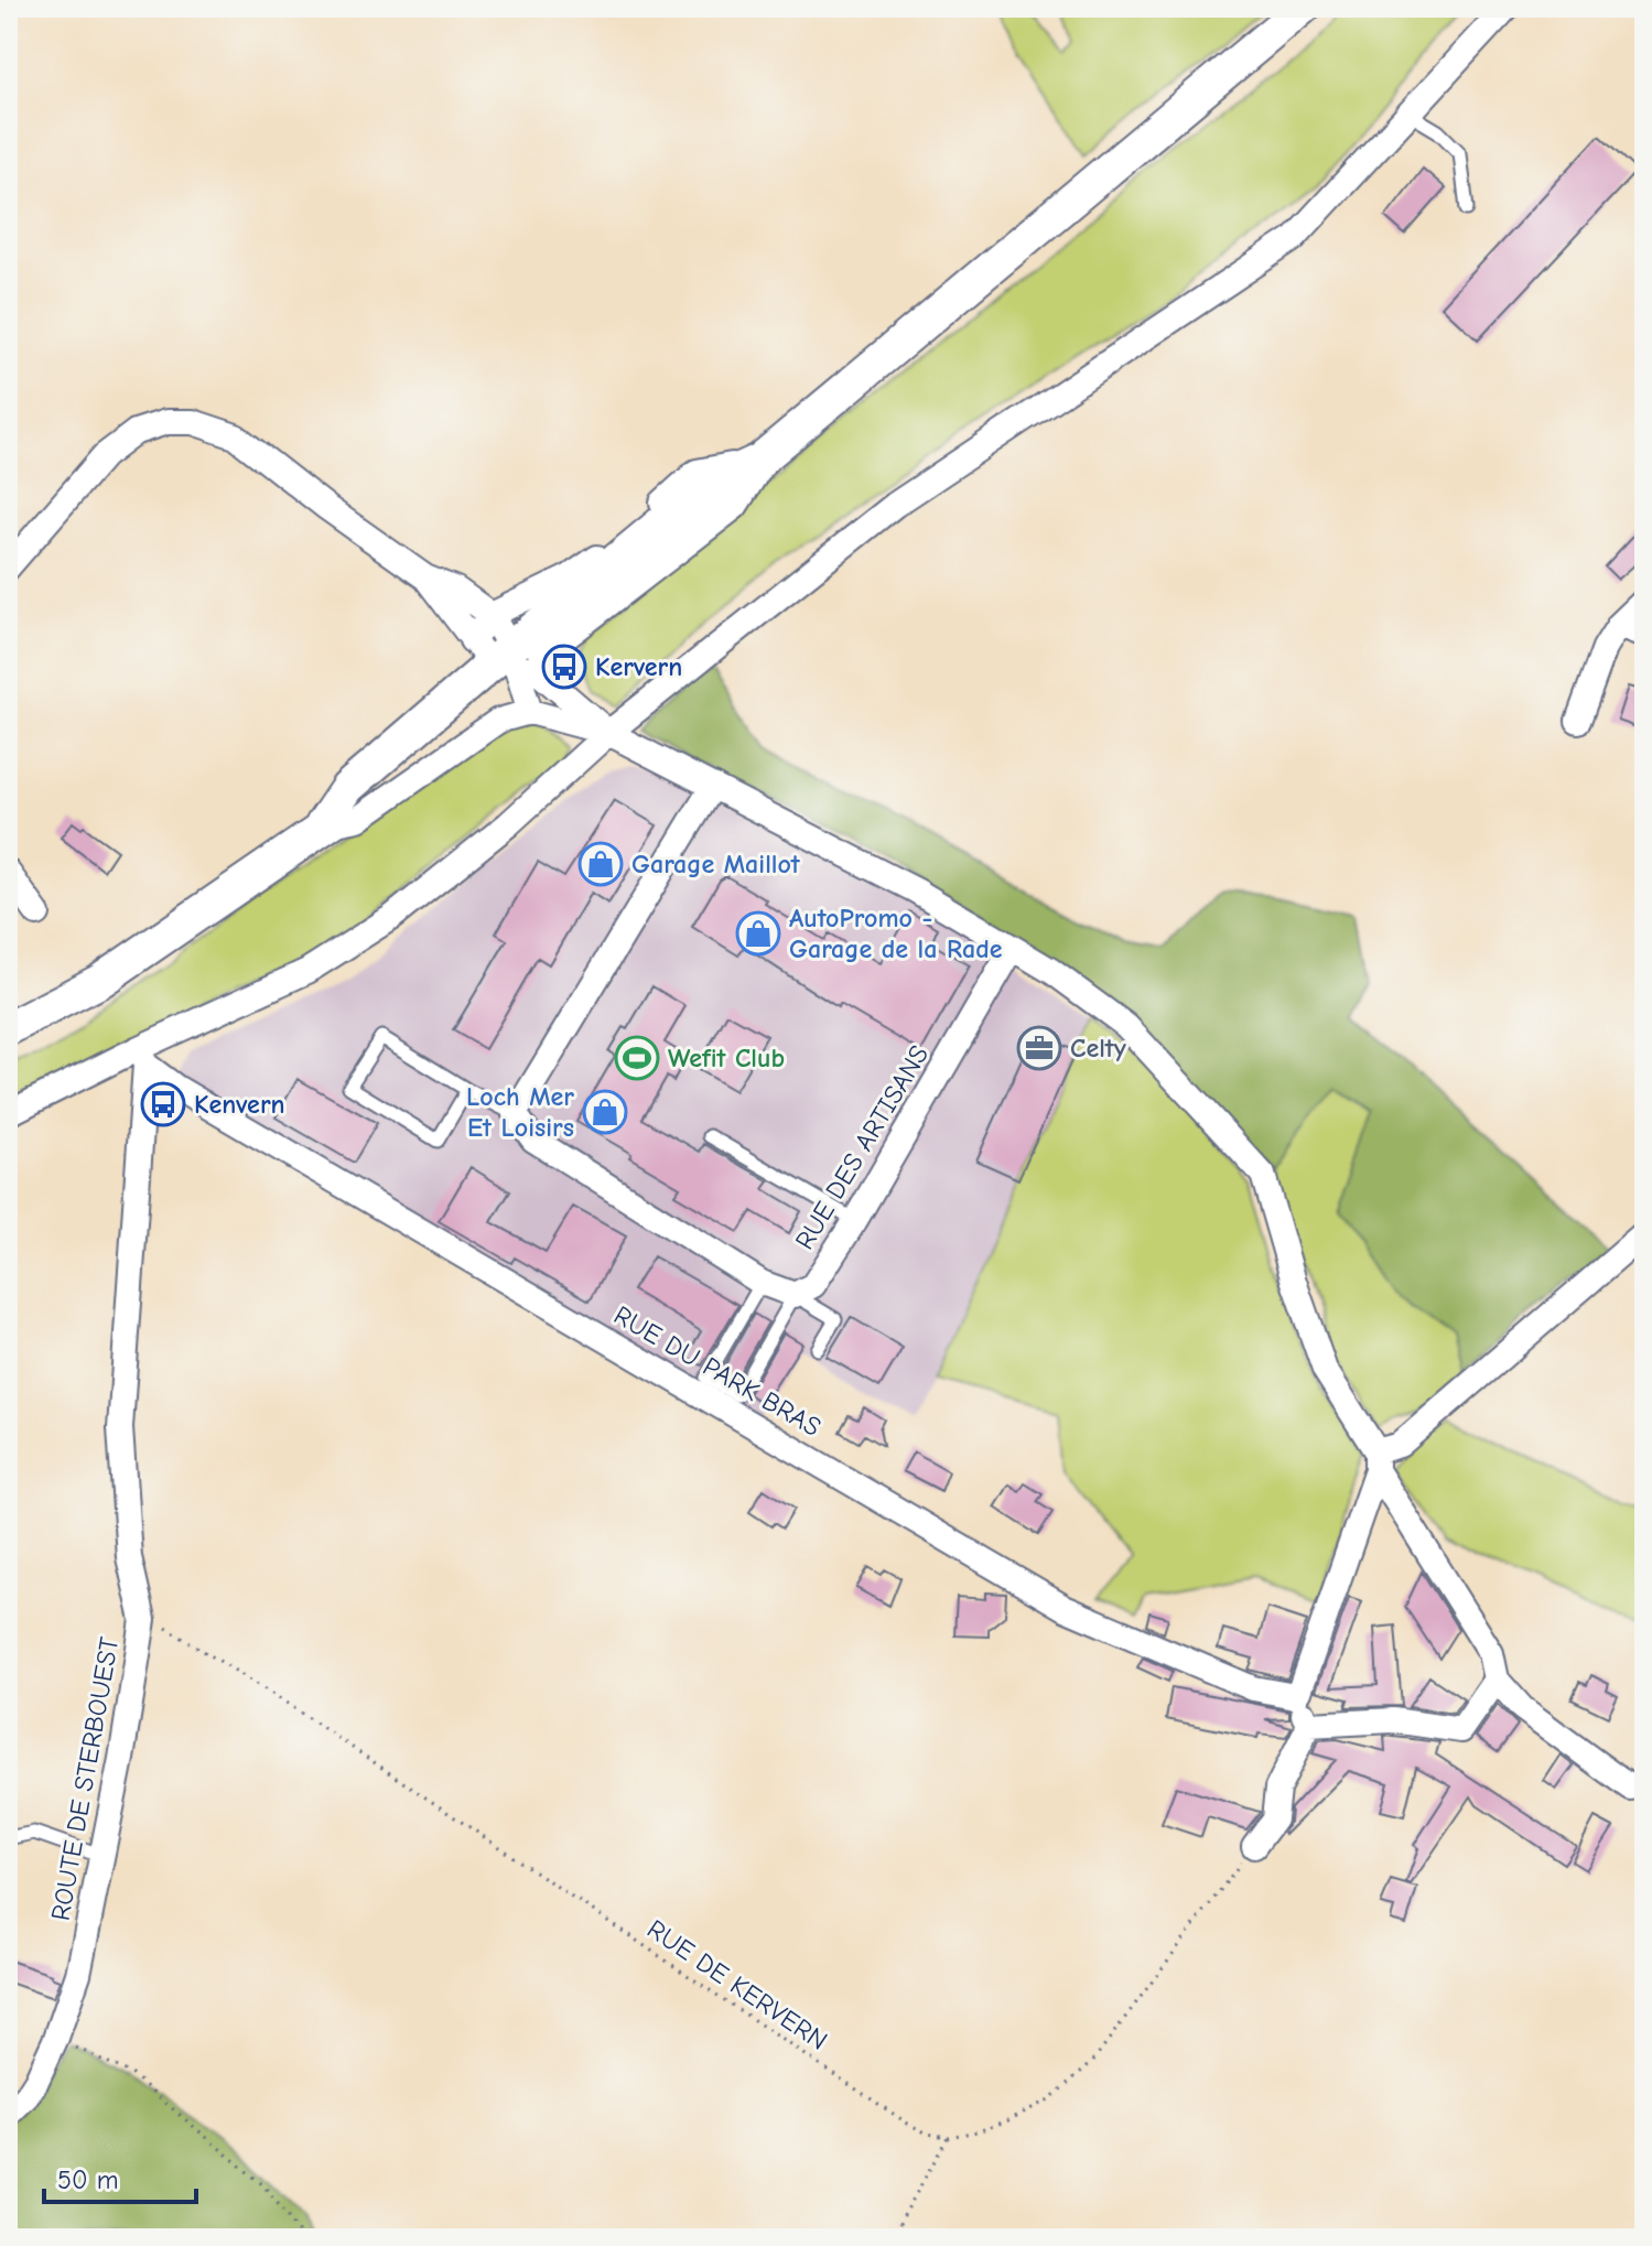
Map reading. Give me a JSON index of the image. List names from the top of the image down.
{
  "streets": {
    "street": ["RUE DES ARTISANS", "RUE DU PARK BRAS", "ROUTE DE STERBOUEST"],
    "path": ["RUE DE KERVERN"]
  },
  "crossings": [
    ["RUE DU PARK BRAS", "ROUTE DE STERBOUEST"],
    ["ROUTE DE STERBOUEST", "RUE DE KERVERN"]
  ],
  "places": {
    "bus stop": ["Kervern", "Kenvern"],
    "shop": ["Garage Maillot", "AutoPromo - Garage de la Rade", "Loch Mer Et Loisirs"],
    "office": ["Celty"],
    "sports": ["Wefit Club"]
  },
  "scale_bar": "50 m"
}
